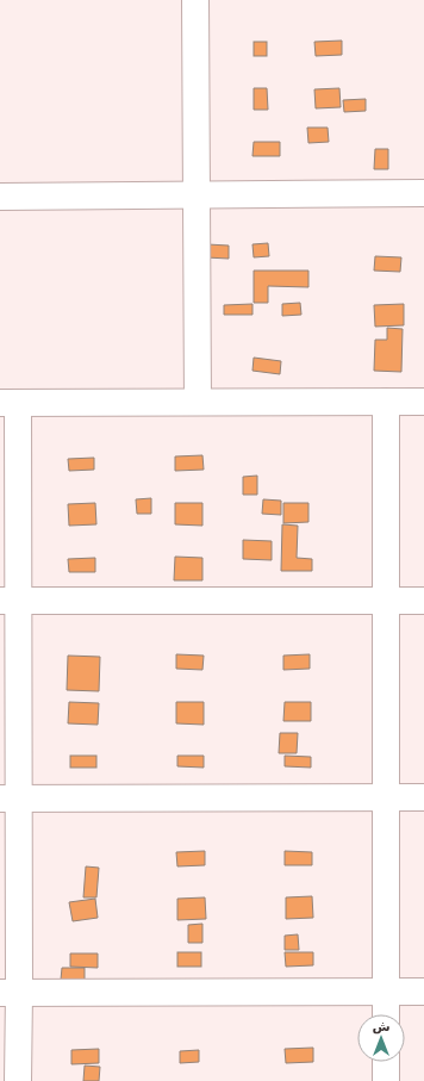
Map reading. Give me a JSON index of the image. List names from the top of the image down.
{
  "north": "top"
}
